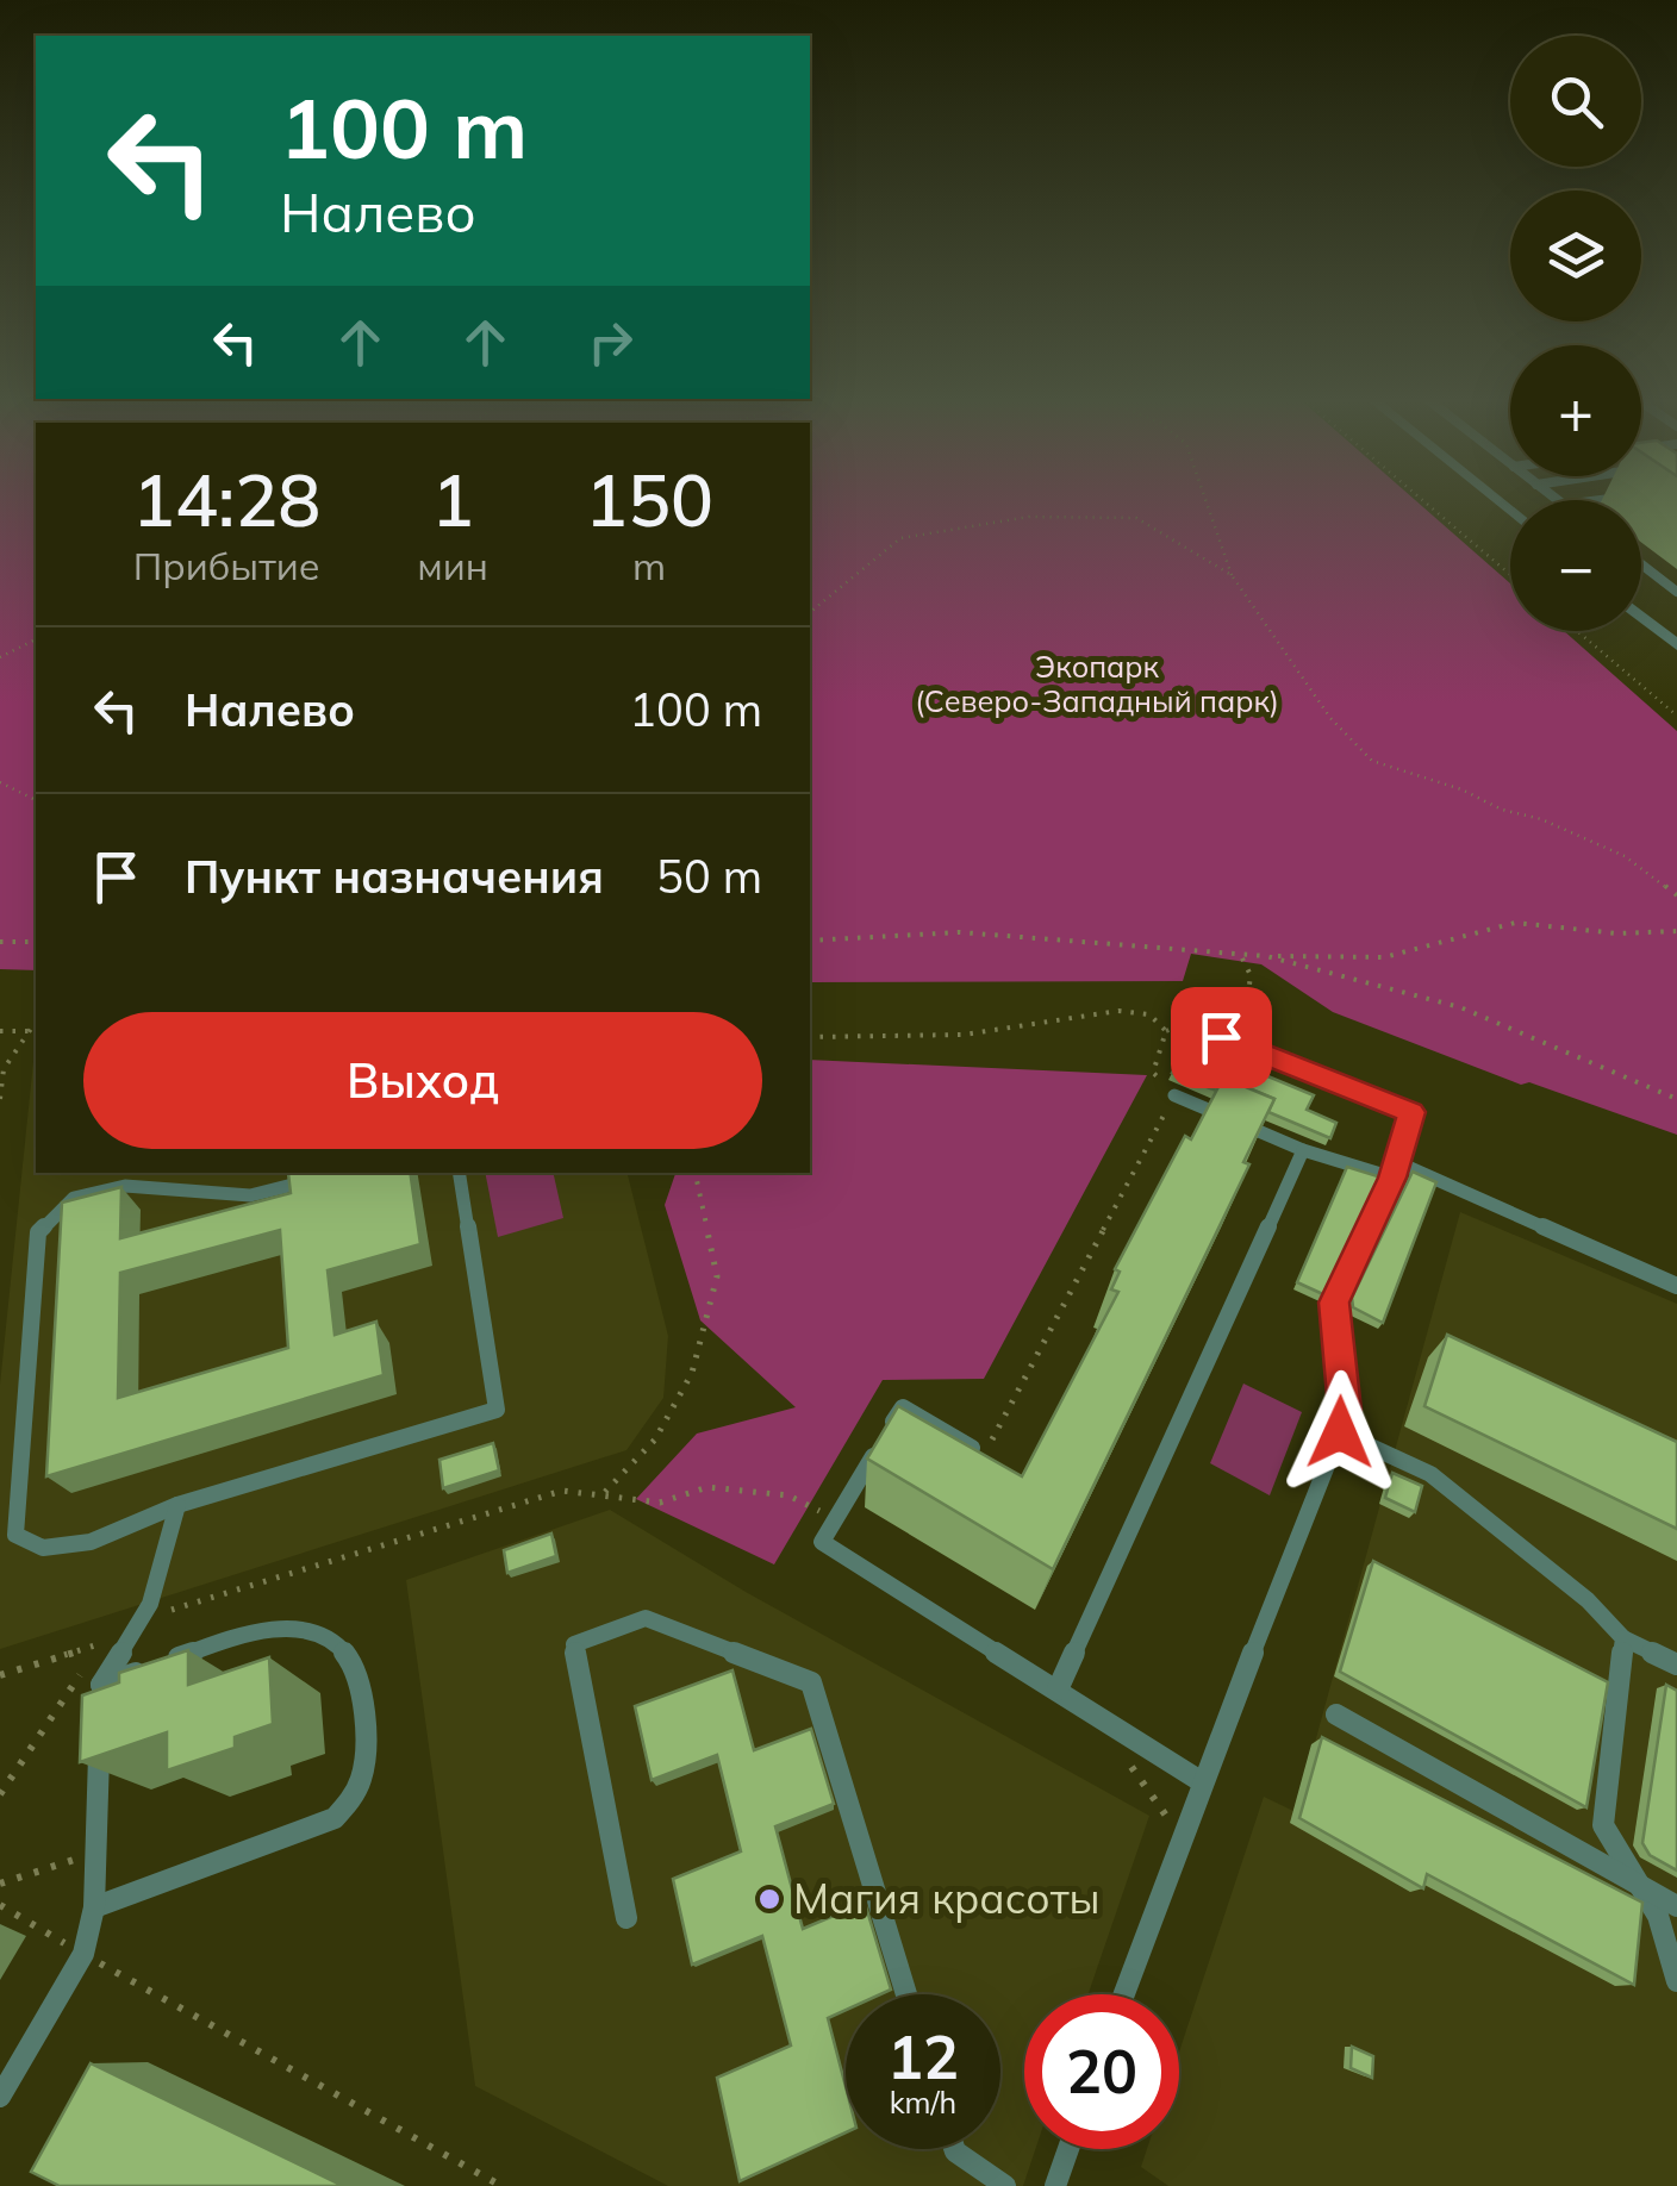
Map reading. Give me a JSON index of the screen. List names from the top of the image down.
{
  "parks": ["Экопарк (Северо-Западный парк)"],
  "places": ["Магия красоты"],
  "page": {
    "map_buttons": ["+", "−"],
    "turn": ["100 m", "Налево"],
    "eta": [
      "14:28",
      "Прибытие",
      "1",
      "мин",
      "150",
      "m"
    ],
    "list": [
      {
        "name": "Налево",
        "value": "100 m"
      },
      {
        "name": "Пункт назначения",
        "value": "50 m"
      }
    ],
    "buttons": "Выход",
    "speed": "12 km/h",
    "limit": "20"
  }
}
